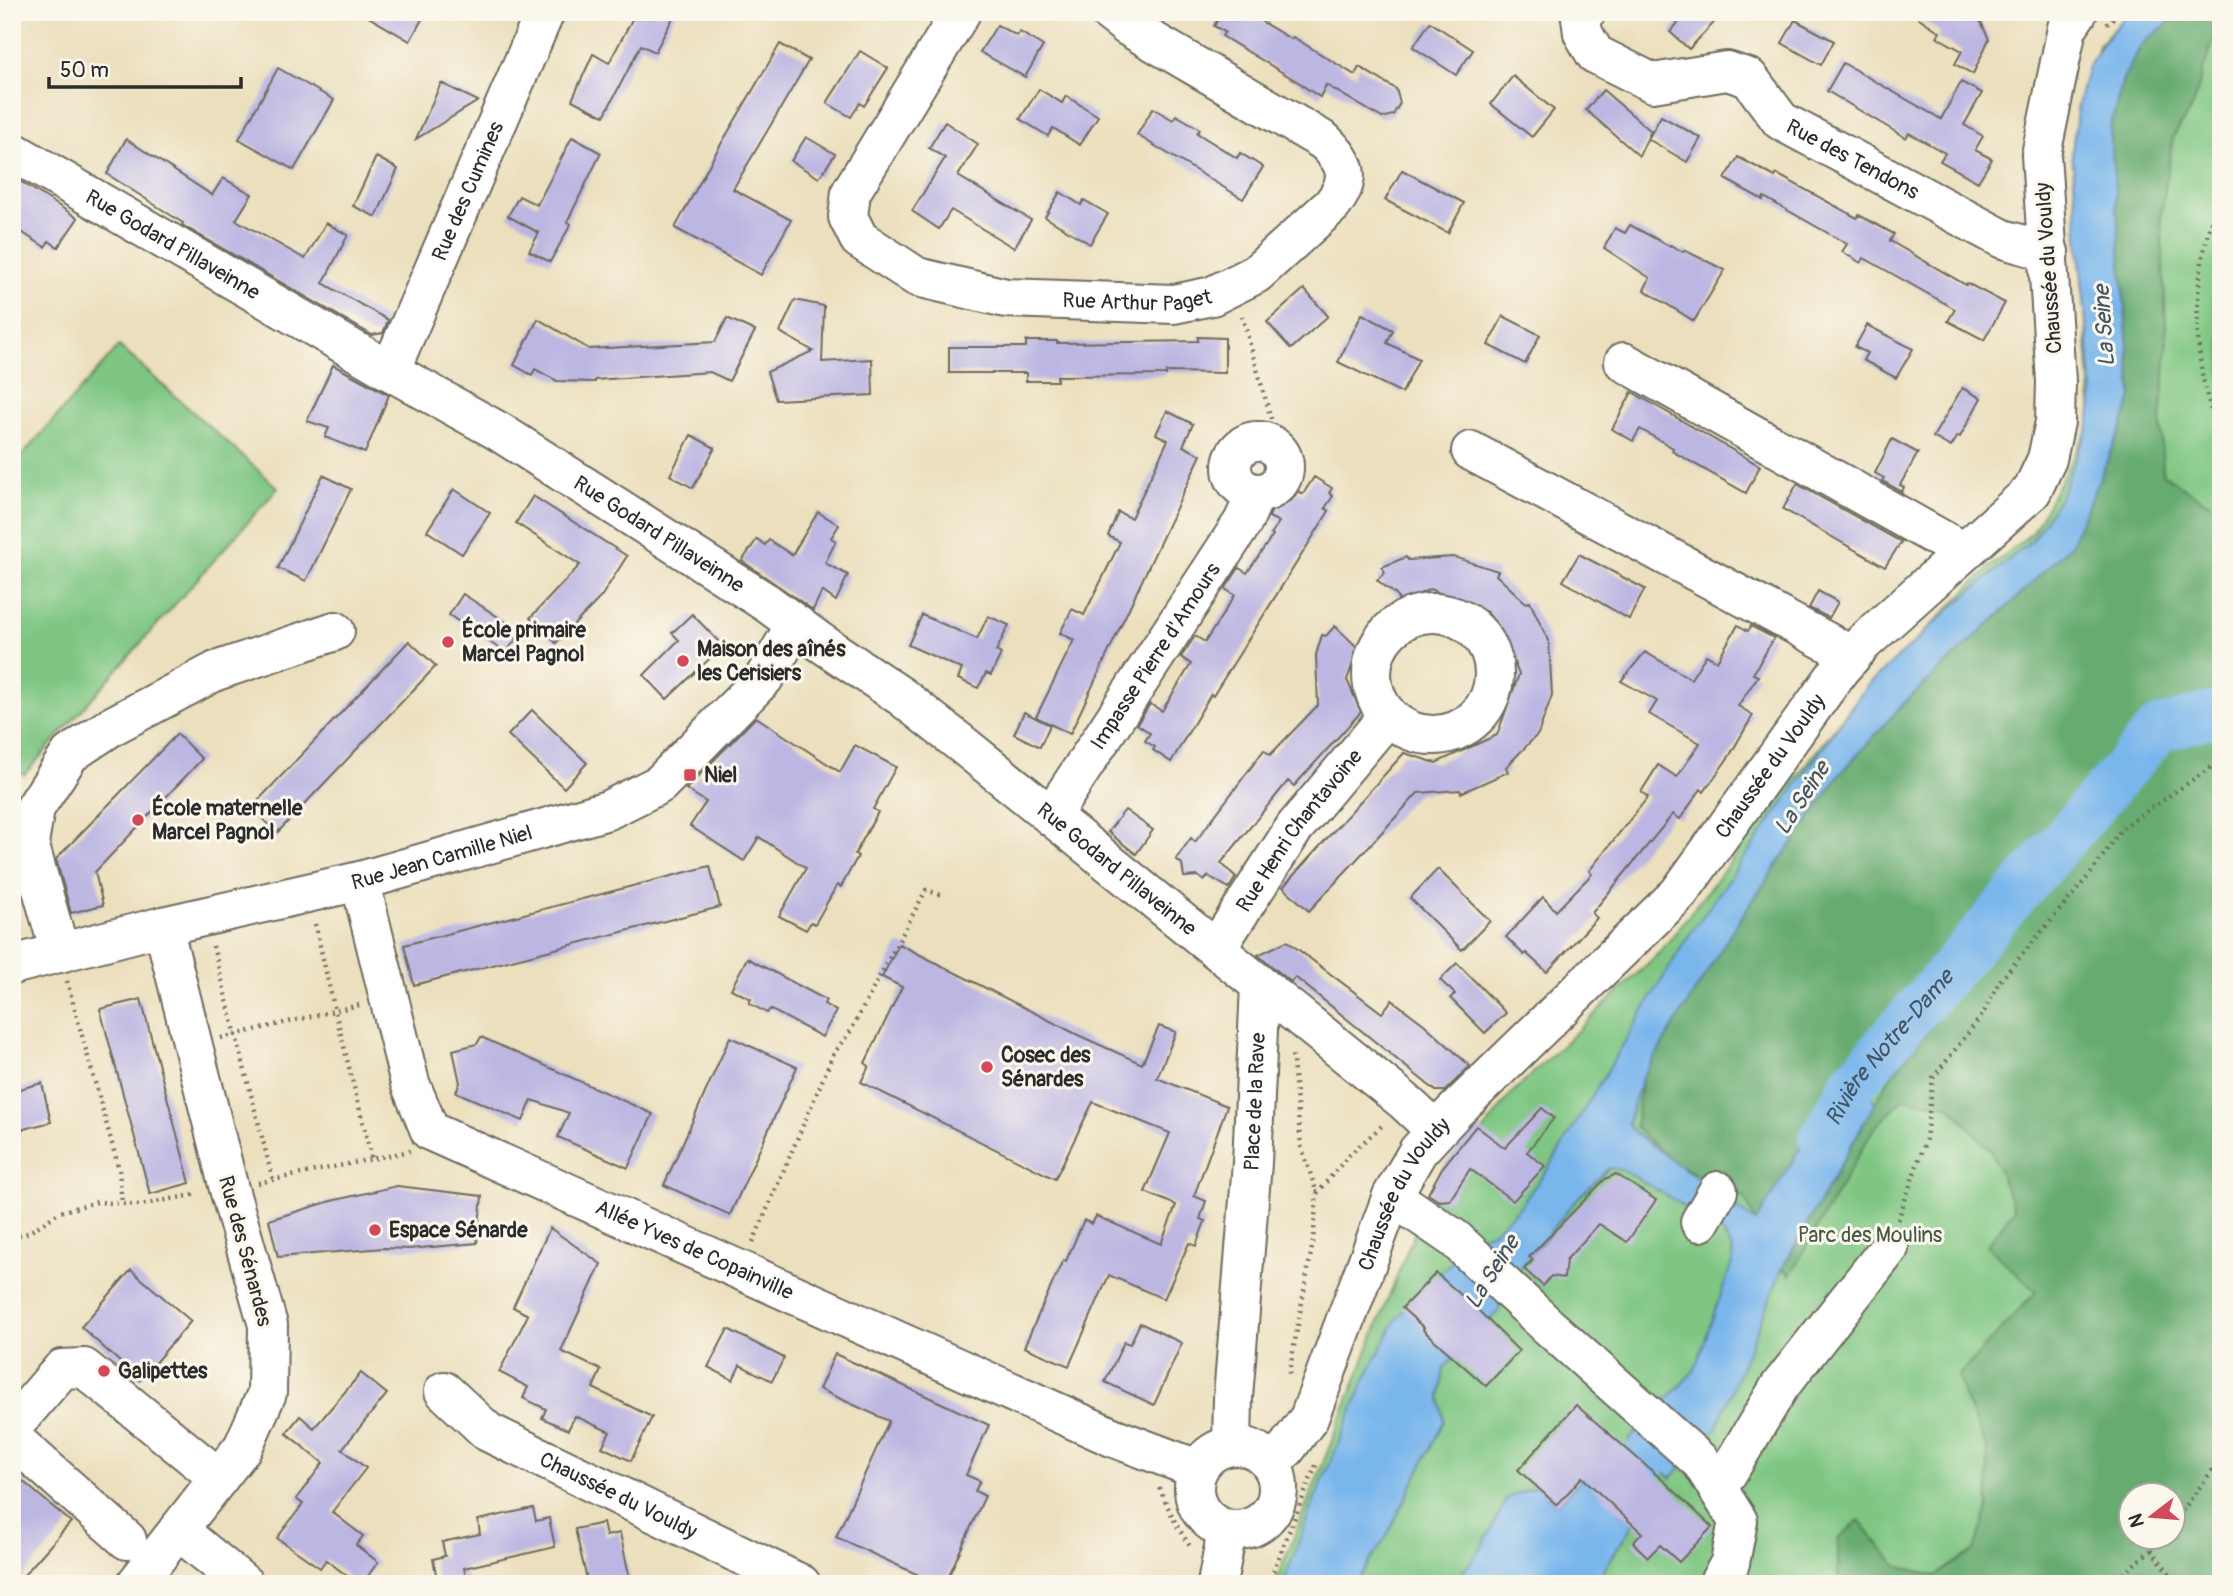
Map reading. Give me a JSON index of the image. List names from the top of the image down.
{
  "streets": {
    "street": [
      "Rue des Tendons",
      "Rue des Cumines",
      "Rue Godard Pillaveinne",
      "Chaussée du Vouldy",
      "Rue Arthur Paget",
      "Impasse Pierre d'Amours",
      "Rue Henri Chantavoine",
      "Rue Jean Camille Niel",
      "Place de la Rave",
      "Allée Yves de Copainville",
      "Rue des Sénardes"
    ]
  },
  "crossings": [
    ["Rue des Tendons", "Chaussée du Vouldy"],
    ["Rue des Cumines", "Rue Godard Pillaveinne"],
    ["Rue Godard Pillaveinne", "Impasse Pierre d'Amours"],
    ["Rue Godard Pillaveinne", "Rue Henri Chantavoine"],
    ["Rue Godard Pillaveinne", "Rue Jean Camille Niel"],
    ["Rue Godard Pillaveinne", "Place de la Rave"],
    ["Chaussée du Vouldy", "Place de la Rave"],
    ["Chaussée du Vouldy", "Allée Yves de Copainville"],
    ["Rue Jean Camille Niel", "Allée Yves de Copainville"],
    ["Rue Jean Camille Niel", "Rue des Sénardes"],
    ["Place de la Rave", "Allée Yves de Copainville"]
  ],
  "water": ["La Seine", "Rivière Notre-Dame"],
  "parks": ["Parc des Moulins"],
  "places": {
    "other": [
      "École primaire Marcel Pagnol",
      "Maison des aînés les Cerisiers",
      "École maternelle Marcel Pagnol",
      "Cosec des Sénardes",
      "Espace Sénarde",
      "Galipettes"
    ],
    "transit": ["Niel"]
  },
  "scale_bar": "50 m",
  "north": "left"
}
